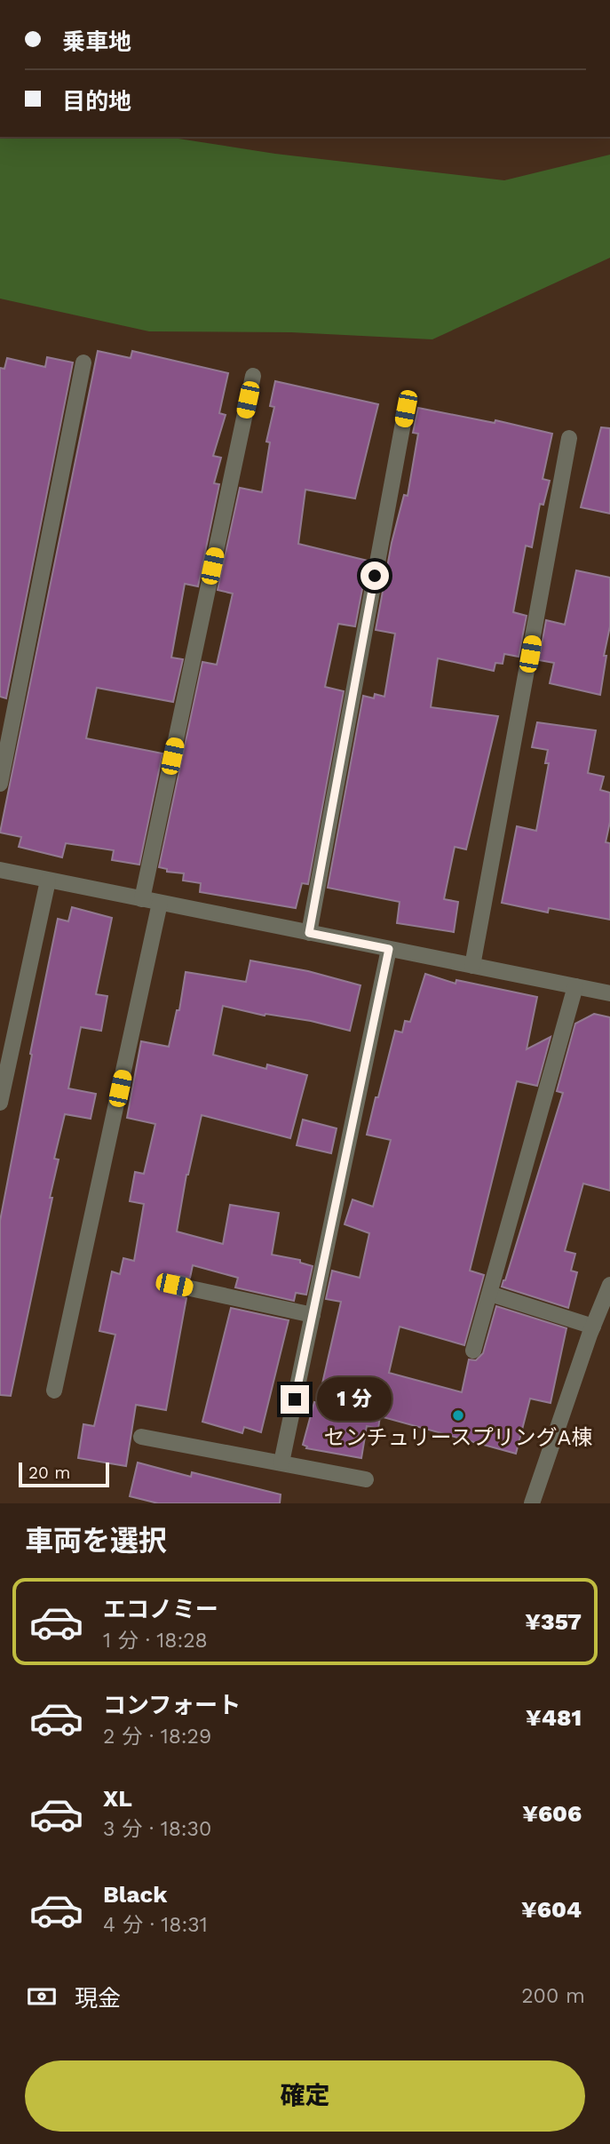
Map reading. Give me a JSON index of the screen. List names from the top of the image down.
{
  "places": ["センチュリースプリングA棟"],
  "scale_bar": "20 m",
  "page": {
    "banner": ["乗車地", "目的地"],
    "bubble": "1 分",
    "scale": "20 m",
    "heading": "車両を選択",
    "list": [
      {
        "name": "エコノミー",
        "note": "1 分 · 18:28",
        "value": "¥357"
      },
      {
        "name": "コンフォート",
        "note": "2 分 · 18:29",
        "value": "¥481"
      },
      {
        "name": "XL",
        "note": "3 分 · 18:30",
        "value": "¥606"
      },
      {
        "name": "Black",
        "note": "4 分 · 18:31",
        "value": "¥604"
      }
    ],
    "pay": ["現金", "200 m"],
    "buttons": "確定"
  }
}
